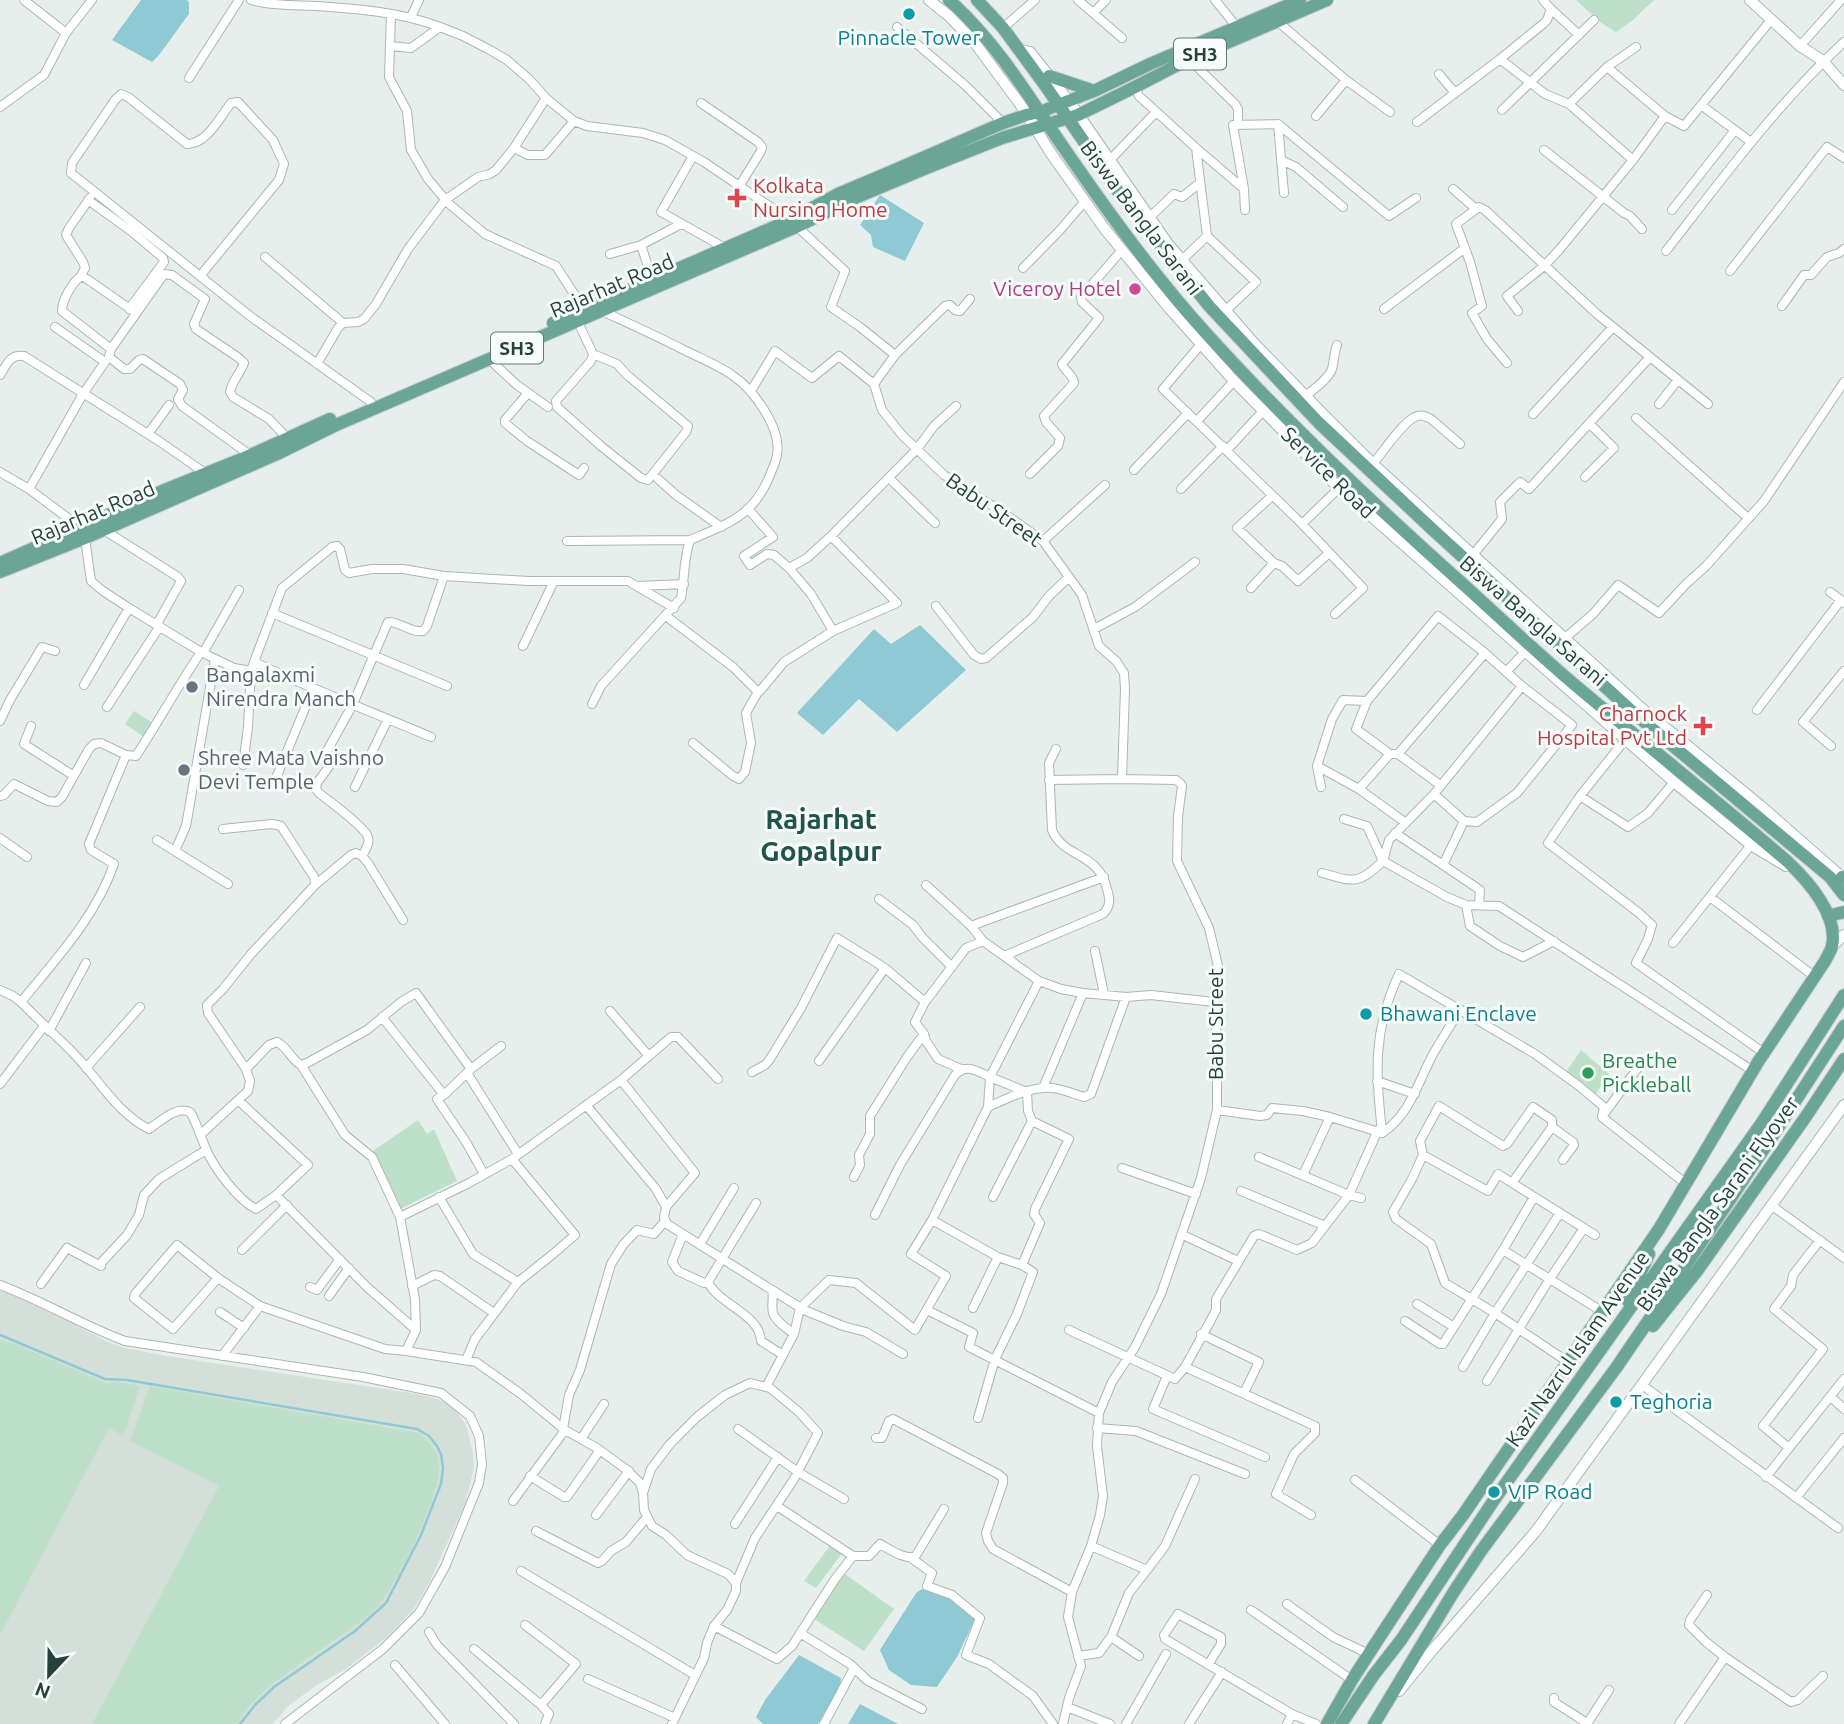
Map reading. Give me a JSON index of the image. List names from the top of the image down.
{
  "streets": {
    "main road": [
      "SH3",
      "Biswa Bangla Sarani",
      "Rajarhat Road",
      "Biswa Bangla Sarani Flyover",
      "Kazi Nazrul Islam Avenue"
    ],
    "street": ["Service Road", "Babu Street"]
  },
  "crossings": [
    ["SH3", "Biswa Bangla Sarani"],
    ["SH3", "Rajarhat Road"],
    ["SH3", "Service Road"],
    ["Biswa Bangla Sarani", "Rajarhat Road"],
    ["Biswa Bangla Sarani", "Service Road"],
    ["Rajarhat Road", "Service Road"],
    ["Biswa Bangla Sarani Flyover", "Kazi Nazrul Islam Avenue"]
  ],
  "districts": ["Rajarhat Gopalpur"],
  "places": {
    "other": [
      "Pinnacle Tower",
      "Viceroy Hotel",
      "Bangalaxmi Nirendra Manch",
      "Shree Mata Vaishno Devi Temple",
      "Bhawani Enclave",
      "Breathe Pickleball",
      "Teghoria",
      "VIP Road"
    ],
    "health": ["Kolkata Nursing Home", "Charnock Hospital Pvt Ltd"]
  },
  "north": "bottom"
}
